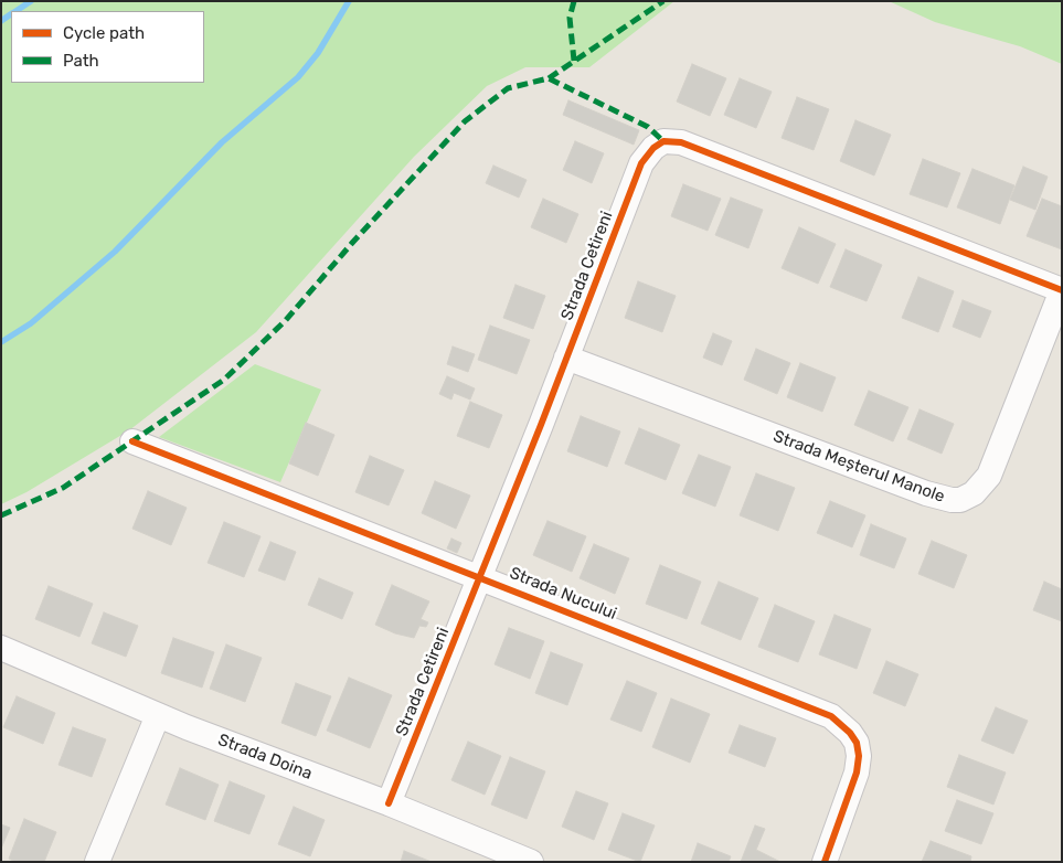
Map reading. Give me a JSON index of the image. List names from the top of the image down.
{
  "streets": {
    "street": [
      "Strada Cetireni",
      "Strada Meșterul Manole",
      "Strada Nucului",
      "Strada Doina"
    ]
  },
  "crossings": [
    ["Strada Cetireni", "Strada Meșterul Manole"],
    ["Strada Cetireni", "Strada Nucului"],
    ["Strada Cetireni", "Strada Doina"]
  ],
  "legend": ["Cycle path", "Path"]
}
